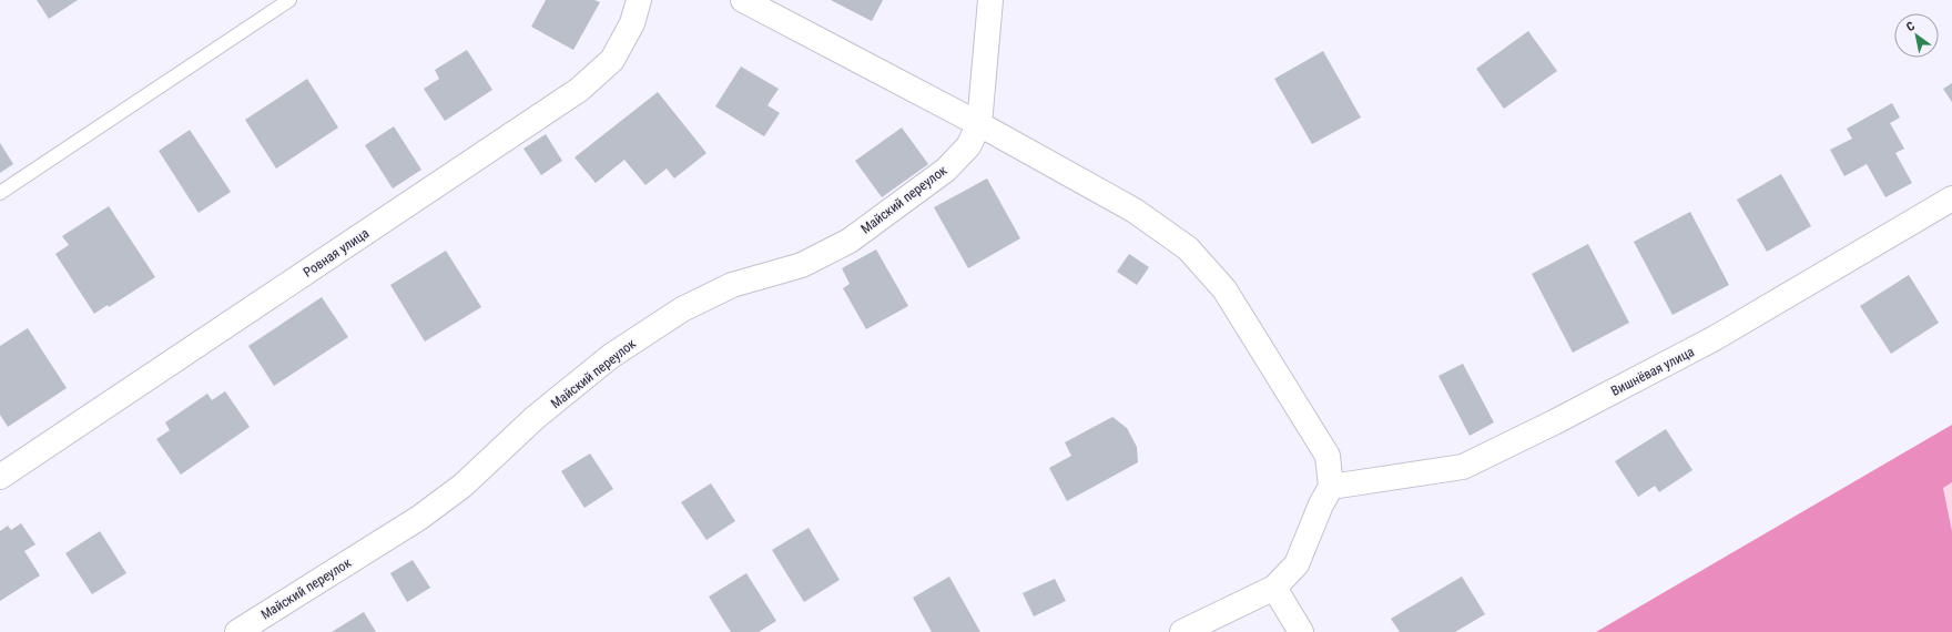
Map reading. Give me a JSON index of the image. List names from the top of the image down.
{
  "streets": {
    "street": ["Майский переулок", "Ровная улица", "Вишнёвая улица"]
  },
  "north": "top left"
}
